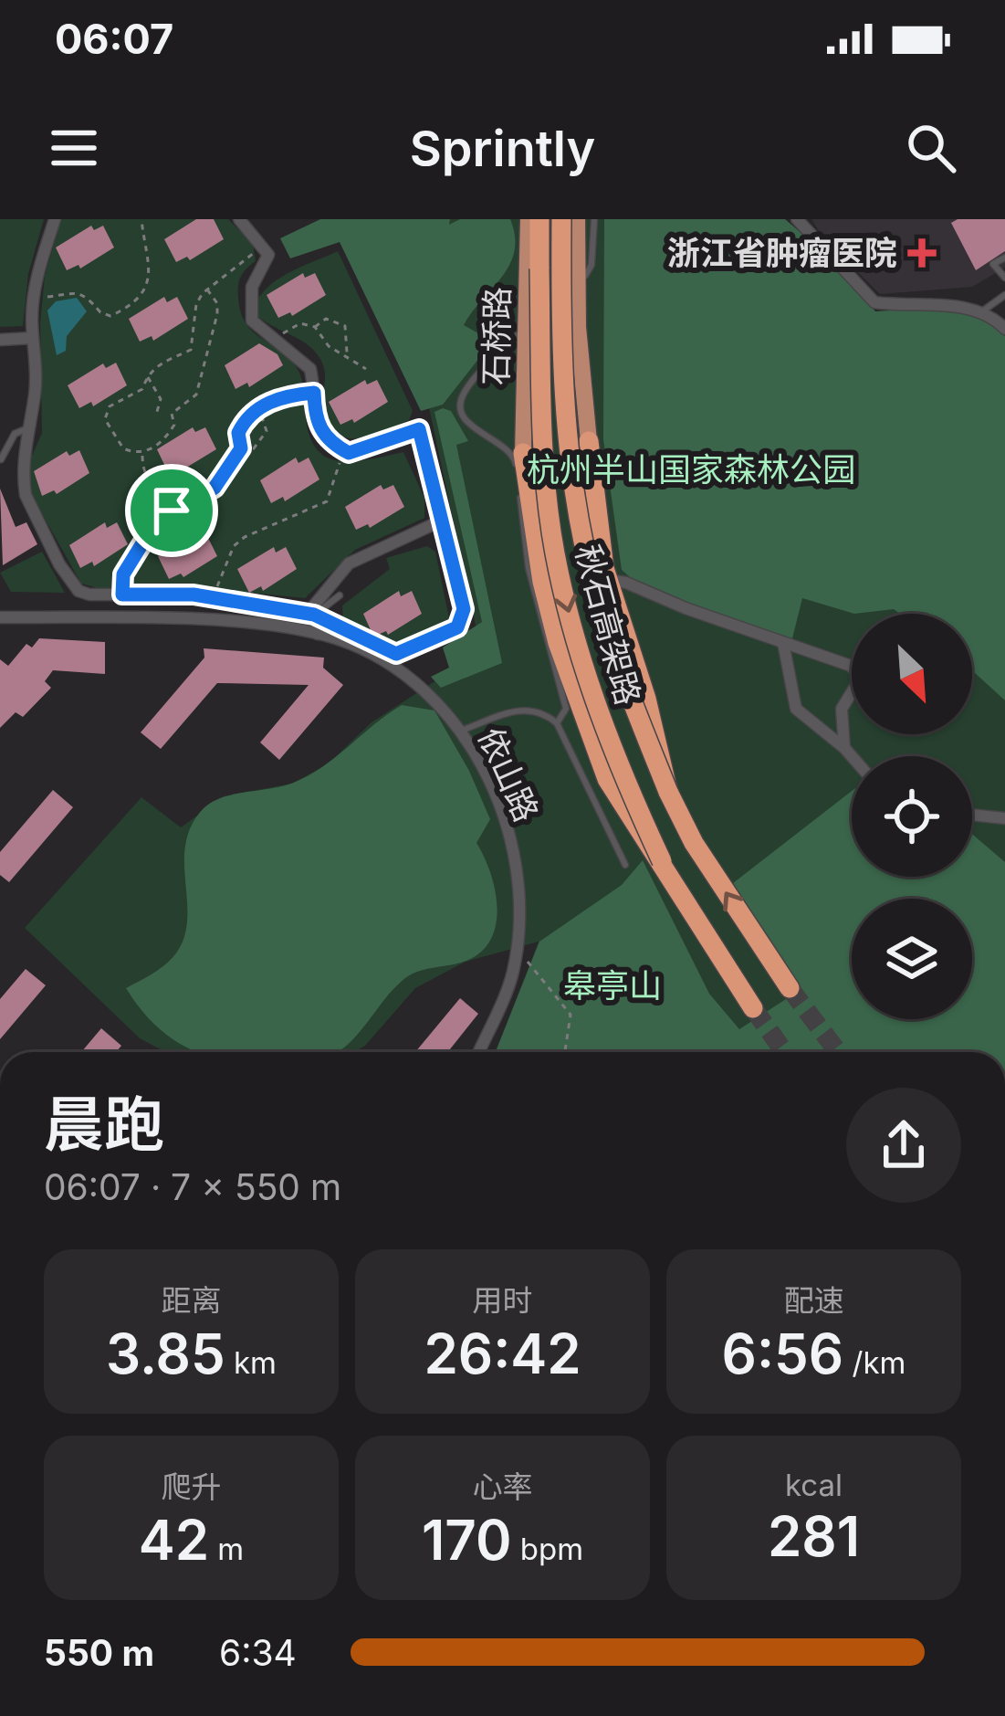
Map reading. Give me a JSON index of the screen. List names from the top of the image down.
{
  "streets": {
    "highway": ["秋石高架路"],
    "main road": ["石桥路"],
    "street": ["依山路"]
  },
  "parks": ["杭州半山国家森林公园", "皋亭山"],
  "places": {
    "health": ["浙江省肿瘤医院"]
  },
  "north": "bottom right",
  "page": {
    "status": "06:07",
    "header": "Sprintly",
    "heading": ["晨跑", "06:07 · 7 × 550 m"],
    "stats": [
      ["距离", "3.85 km"],
      ["用时", "26:42"],
      ["配速", "6:56 /km"],
      ["爬升", "42 m"],
      ["心率", "170 bpm"],
      ["kcal", "281"]
    ],
    "list": [
      {
        "name": "550 m",
        "note": "6:34"
      }
    ]
  }
}
